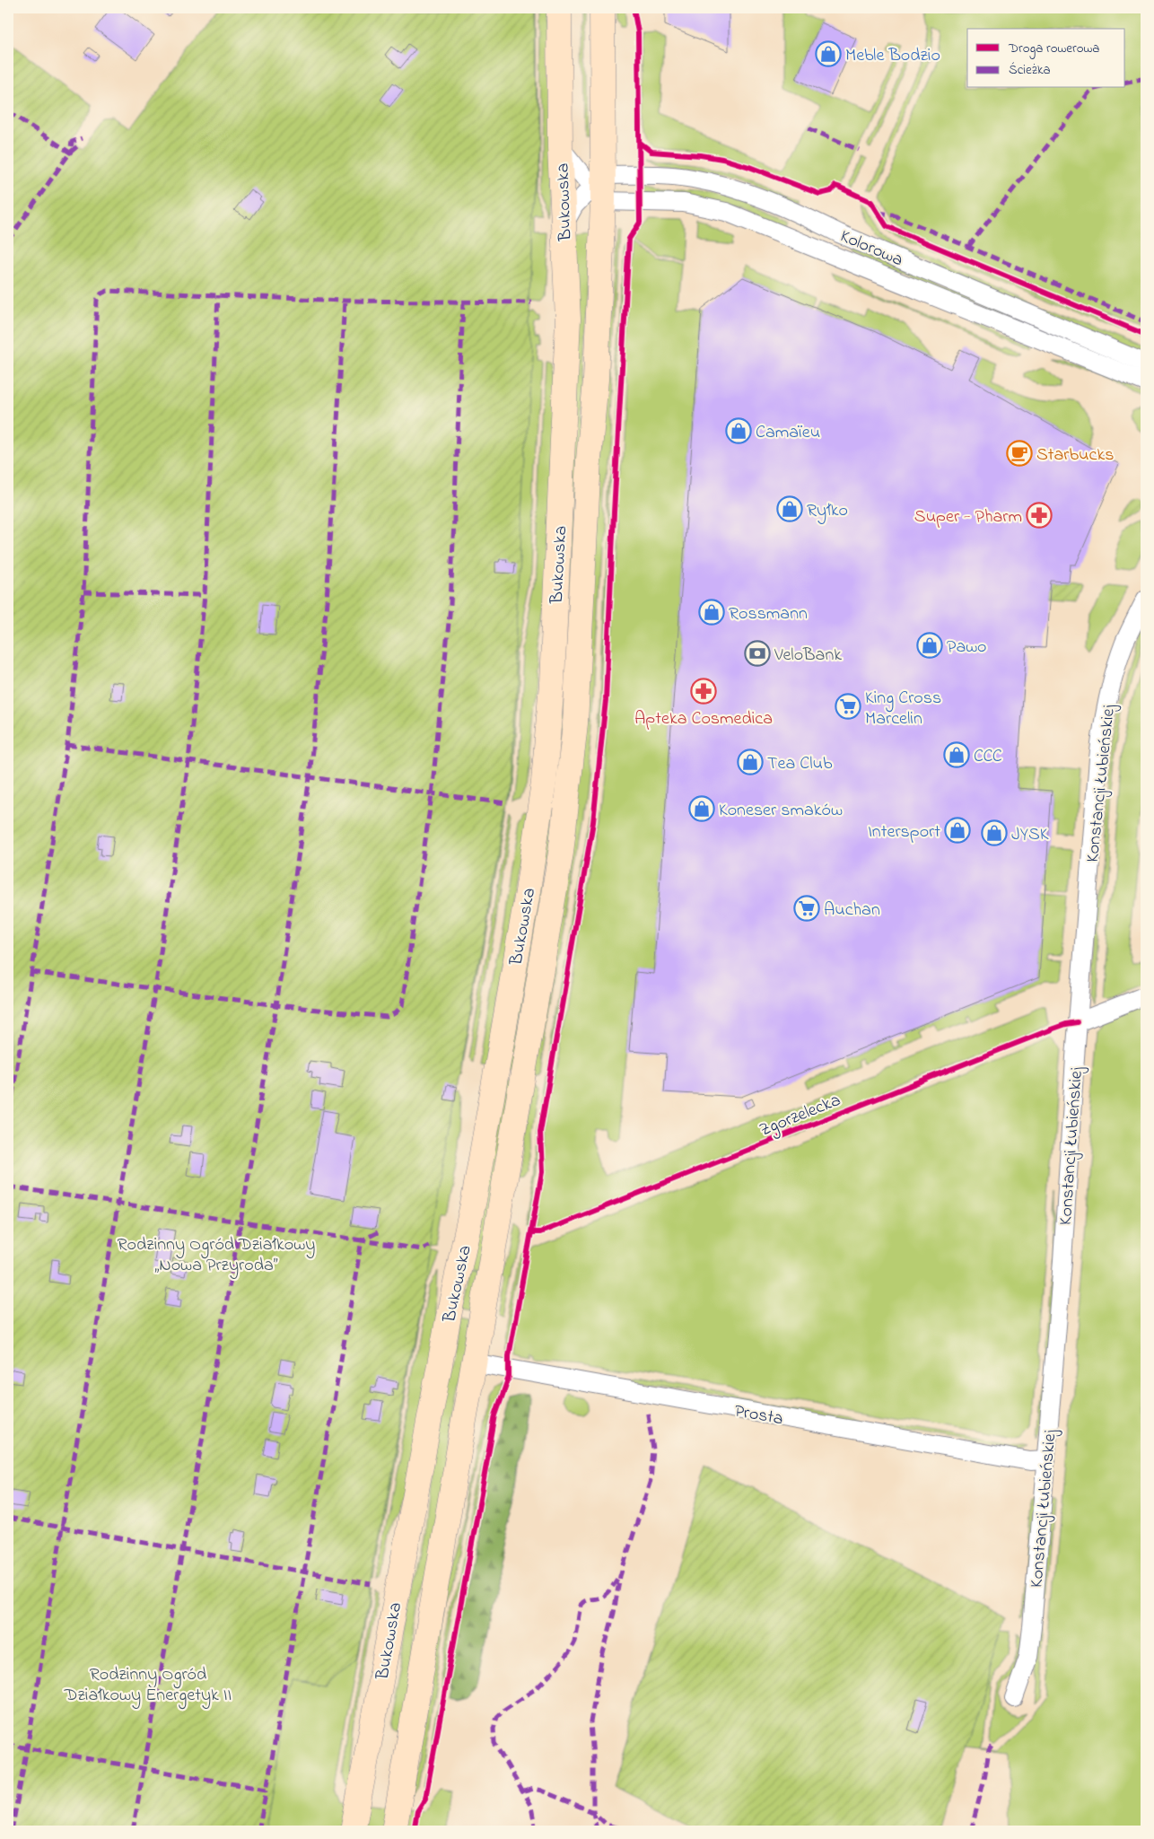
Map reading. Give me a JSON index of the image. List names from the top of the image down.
{
  "streets": {
    "main road": ["Bukowska"],
    "street": ["Kolorowa", "Konstancji Łubieńskiej", "Prosta"],
    "cycle path": ["Zgorzelecka"]
  },
  "crossings": [
    ["Bukowska", "Kolorowa"],
    ["Bukowska", "Prosta"],
    ["Konstancji Łubieńskiej", "Prosta"]
  ],
  "parks": ["Rodzinny Ogród Działkowy „Nowa Przyroda”", "Rodzinny Ogród Działkowy Energetyk II"],
  "places": {
    "shop": [
      "Meble Bodzio",
      "Camaïeu",
      "Ryłko",
      "Rossmann",
      "Pawo",
      "CCC",
      "Tea Club",
      "Koneser smaków",
      "Intersport",
      "JYSK"
    ],
    "cafe": ["Starbucks"],
    "pharmacy": ["Super - Pharm", "Apteka Cosmedica"],
    "bank": ["VeloBank"],
    "supermarket": ["King Cross Marcelin", "Auchan"]
  },
  "legend": ["Droga rowerowa", "Ścieżka"]
}
